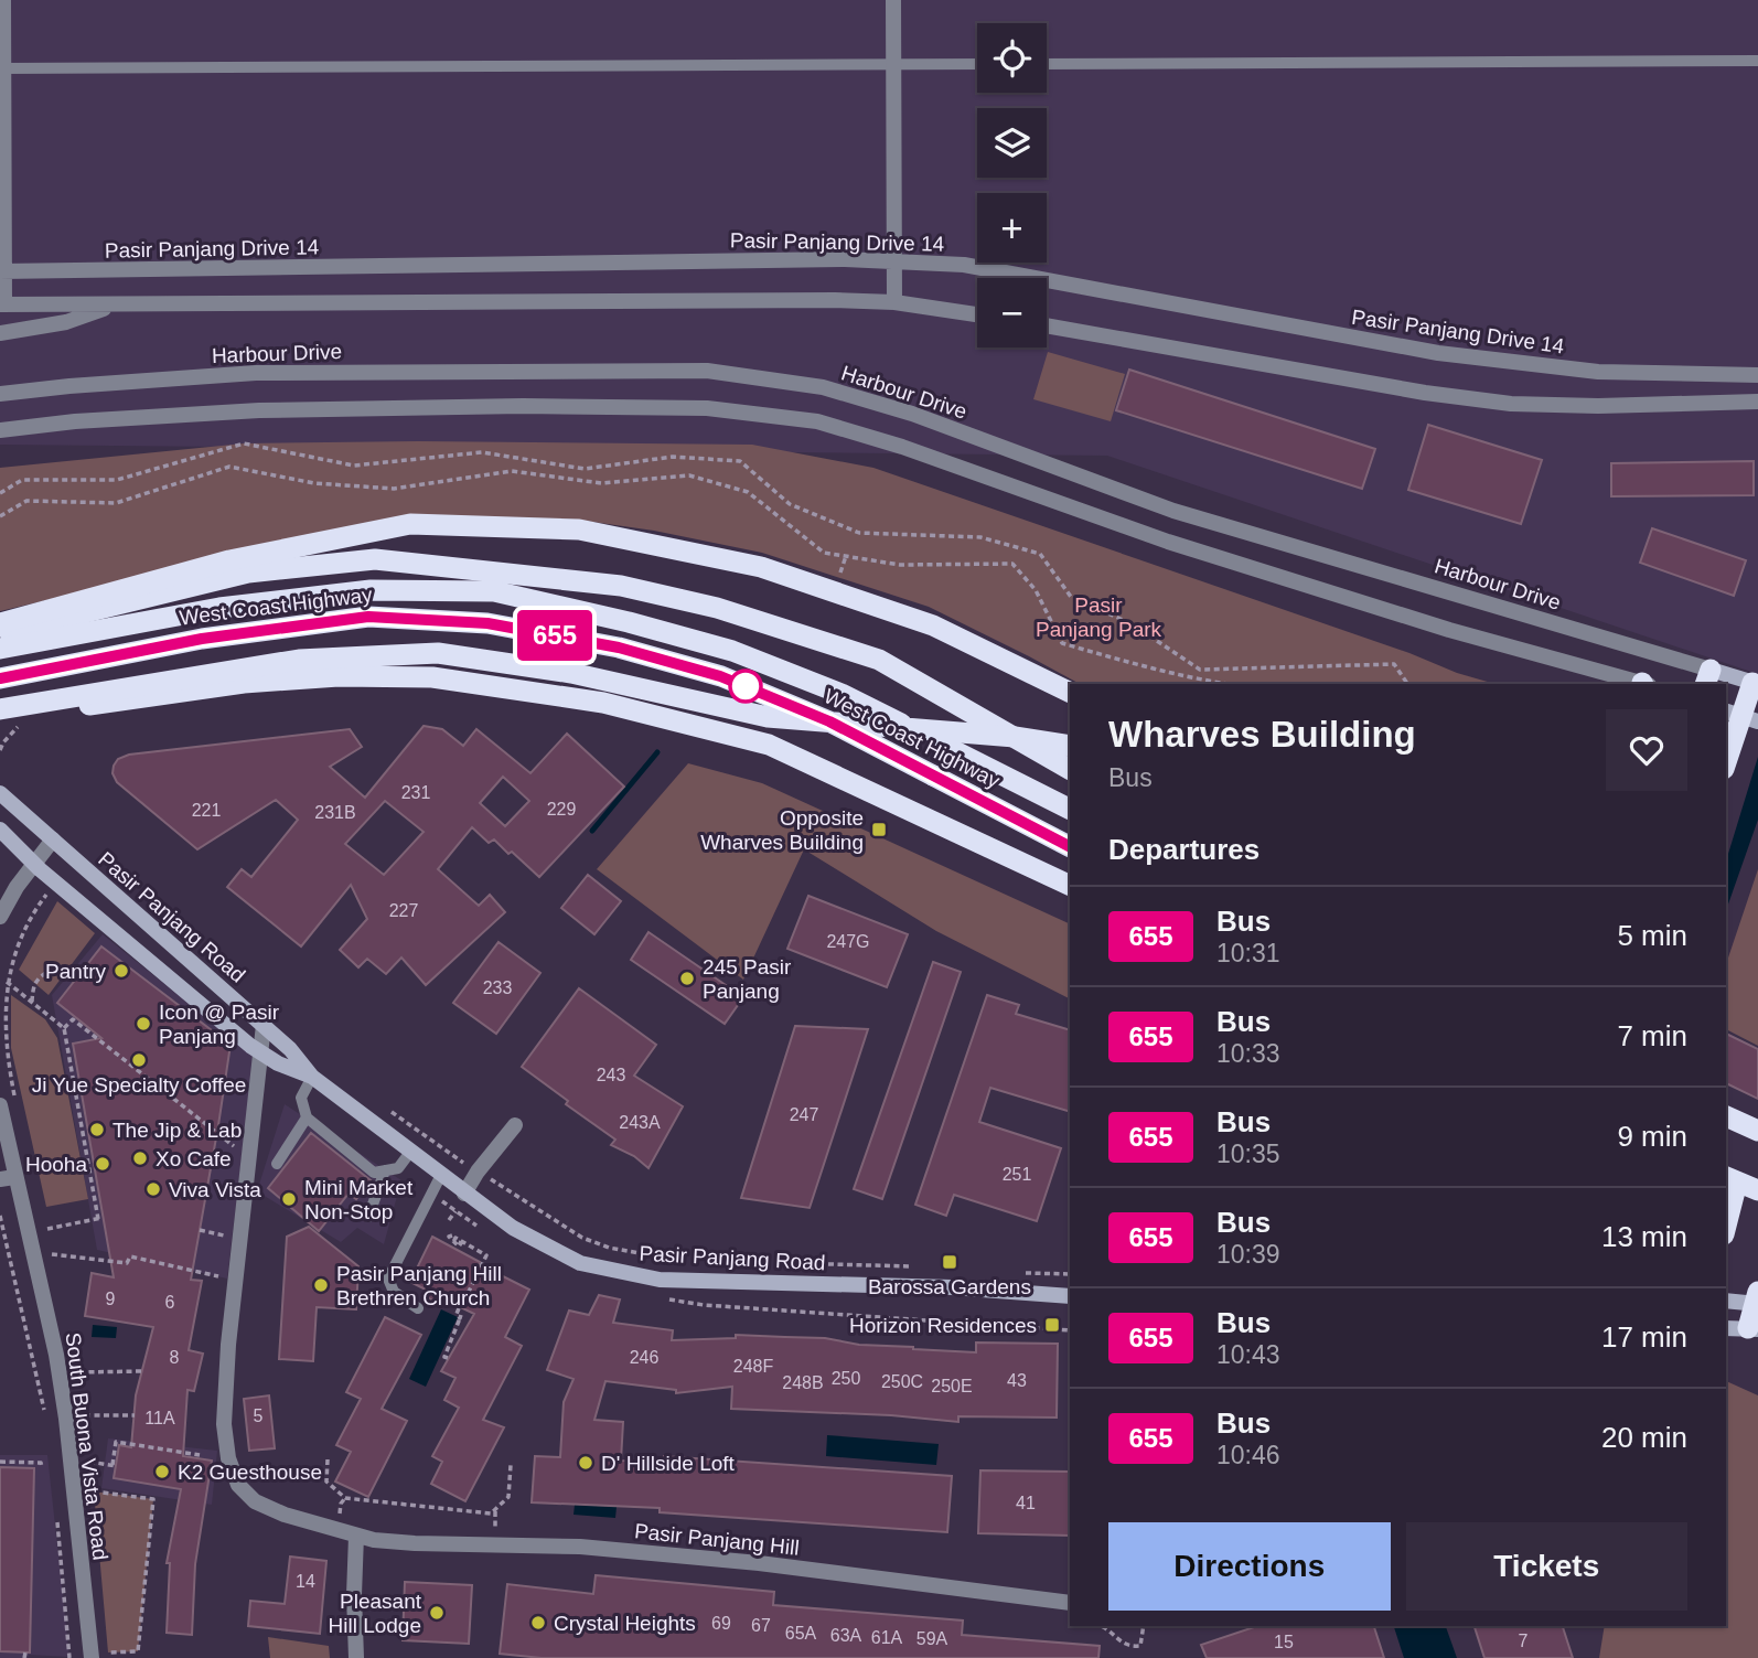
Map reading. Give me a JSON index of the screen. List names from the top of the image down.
{
  "streets": {
    "highway": ["West Coast Highway"],
    "main road": ["Harbour Drive", "Pasir Panjang Road"],
    "street": ["Pasir Panjang Drive 14", "South Buona Vista Road", "Pasir Panjang Hill"]
  },
  "crossings": [
    ["Pasir Panjang Road", "Pasir Panjang Hill"]
  ],
  "parks": ["Pasir Panjang Park"],
  "places": {
    "transit": ["Opposite Wharves Building", "Barossa Gardens", "Horizon Residences"],
    "other": [
      "Pantry",
      "245 Pasir Panjang",
      "Icon @ Pasir Panjang",
      "Ji Yue Specialty Coffee",
      "The Jip & Lab",
      "Xo Cafe",
      "Hooha",
      "Viva Vista",
      "Mini Market Non-Stop",
      "Pasir Panjang Hill Brethren Church",
      "D' Hillside Loft",
      "K2 Guesthouse",
      "Pleasant Hill Lodge",
      "Crystal Heights"
    ]
  },
  "lines": ["bus line 655"],
  "house_numbers": [
    "231",
    "229",
    "221",
    "231B",
    "227",
    "247G",
    "233",
    "243",
    "247",
    "243A",
    "251",
    "9",
    "6",
    "8",
    "246",
    "248F",
    "250",
    "43",
    "250C",
    "248B",
    "250E",
    "5",
    "11A",
    "41",
    "14",
    "69",
    "67",
    "65A",
    "63A",
    "61A",
    "59A",
    "7",
    "15"
  ],
  "page": {
    "on_map": "655",
    "map_buttons": ["+", "−"],
    "heading": [
      ["Wharves Building", "Bus"],
      "Departures"
    ],
    "list": [
      {
        "mark": "655",
        "name": "Bus",
        "note": "10:31",
        "value": "5 min"
      },
      {
        "mark": "655",
        "name": "Bus",
        "note": "10:33",
        "value": "7 min"
      },
      {
        "mark": "655",
        "name": "Bus",
        "note": "10:35",
        "value": "9 min"
      },
      {
        "mark": "655",
        "name": "Bus",
        "note": "10:39",
        "value": "13 min"
      },
      {
        "mark": "655",
        "name": "Bus",
        "note": "10:43",
        "value": "17 min"
      },
      {
        "mark": "655",
        "name": "Bus",
        "note": "10:46",
        "value": "20 min"
      }
    ],
    "buttons": ["Directions", "Tickets"]
  }
}
